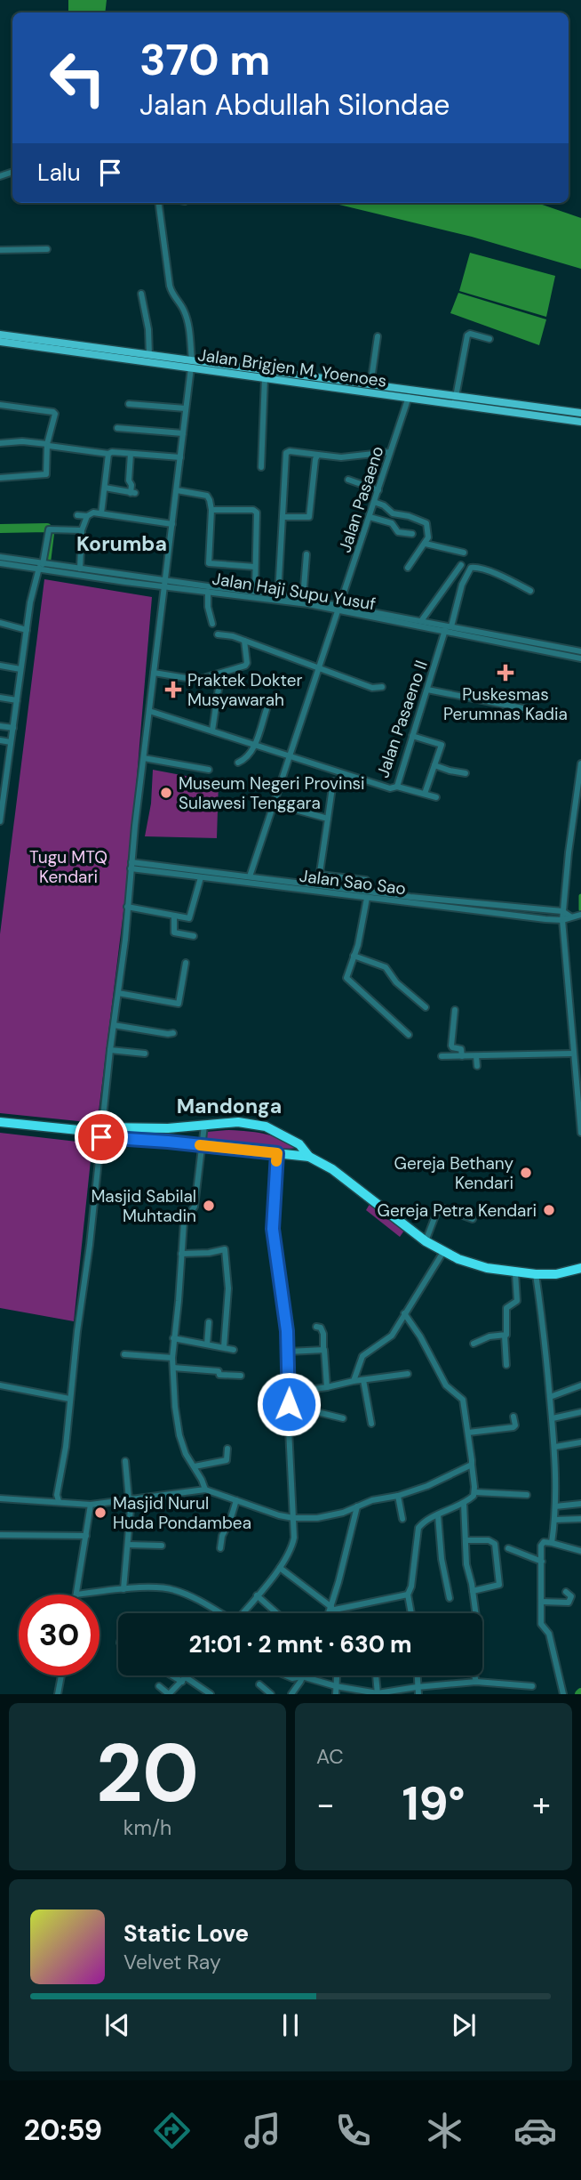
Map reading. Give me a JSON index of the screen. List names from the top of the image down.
{
  "streets": {
    "main road": ["Jalan Brigjen M. Yoenoes"],
    "street": [
      "Jalan Pasaeno",
      "Jalan Haji Supu Yusuf",
      "Jalan Pasaeno II",
      "Jalan Sao Sao"
    ]
  },
  "crossings": [
    ["Jalan Brigjen M. Yoenoes", "Jalan Pasaeno"],
    ["Jalan Pasaeno", "Jalan Haji Supu Yusuf"],
    ["Jalan Pasaeno", "Jalan Pasaeno II"],
    ["Jalan Pasaeno", "Jalan Sao Sao"],
    ["Jalan Haji Supu Yusuf", "Jalan Pasaeno II"]
  ],
  "districts": ["Korumba", "Mandonga"],
  "parks": ["Tugu MTQ Kendari"],
  "places": {
    "health": ["Puskesmas Perumnas Kadia", "Praktek Dokter Musyawarah"],
    "other": [
      "Museum Negeri Provinsi Sulawesi Tenggara",
      "Gereja Bethany Kendari",
      "Masjid Sabilal Muhtadin",
      "Gereja Petra Kendari",
      "Masjid Nurul Huda Pondambea"
    ]
  },
  "page": {
    "turn": ["370 m", "Jalan Abdullah Silondae"],
    "then": "Lalu",
    "limit": "30",
    "trip": "21:01 · 2 mnt · 630 m",
    "tile": [
      ["20", "km/h"],
      "AC"
    ],
    "heat": ["−", "19°", "+"],
    "song": ["Static Love", "Velvet Ray"],
    "tabs": "20:59"
  }
}
